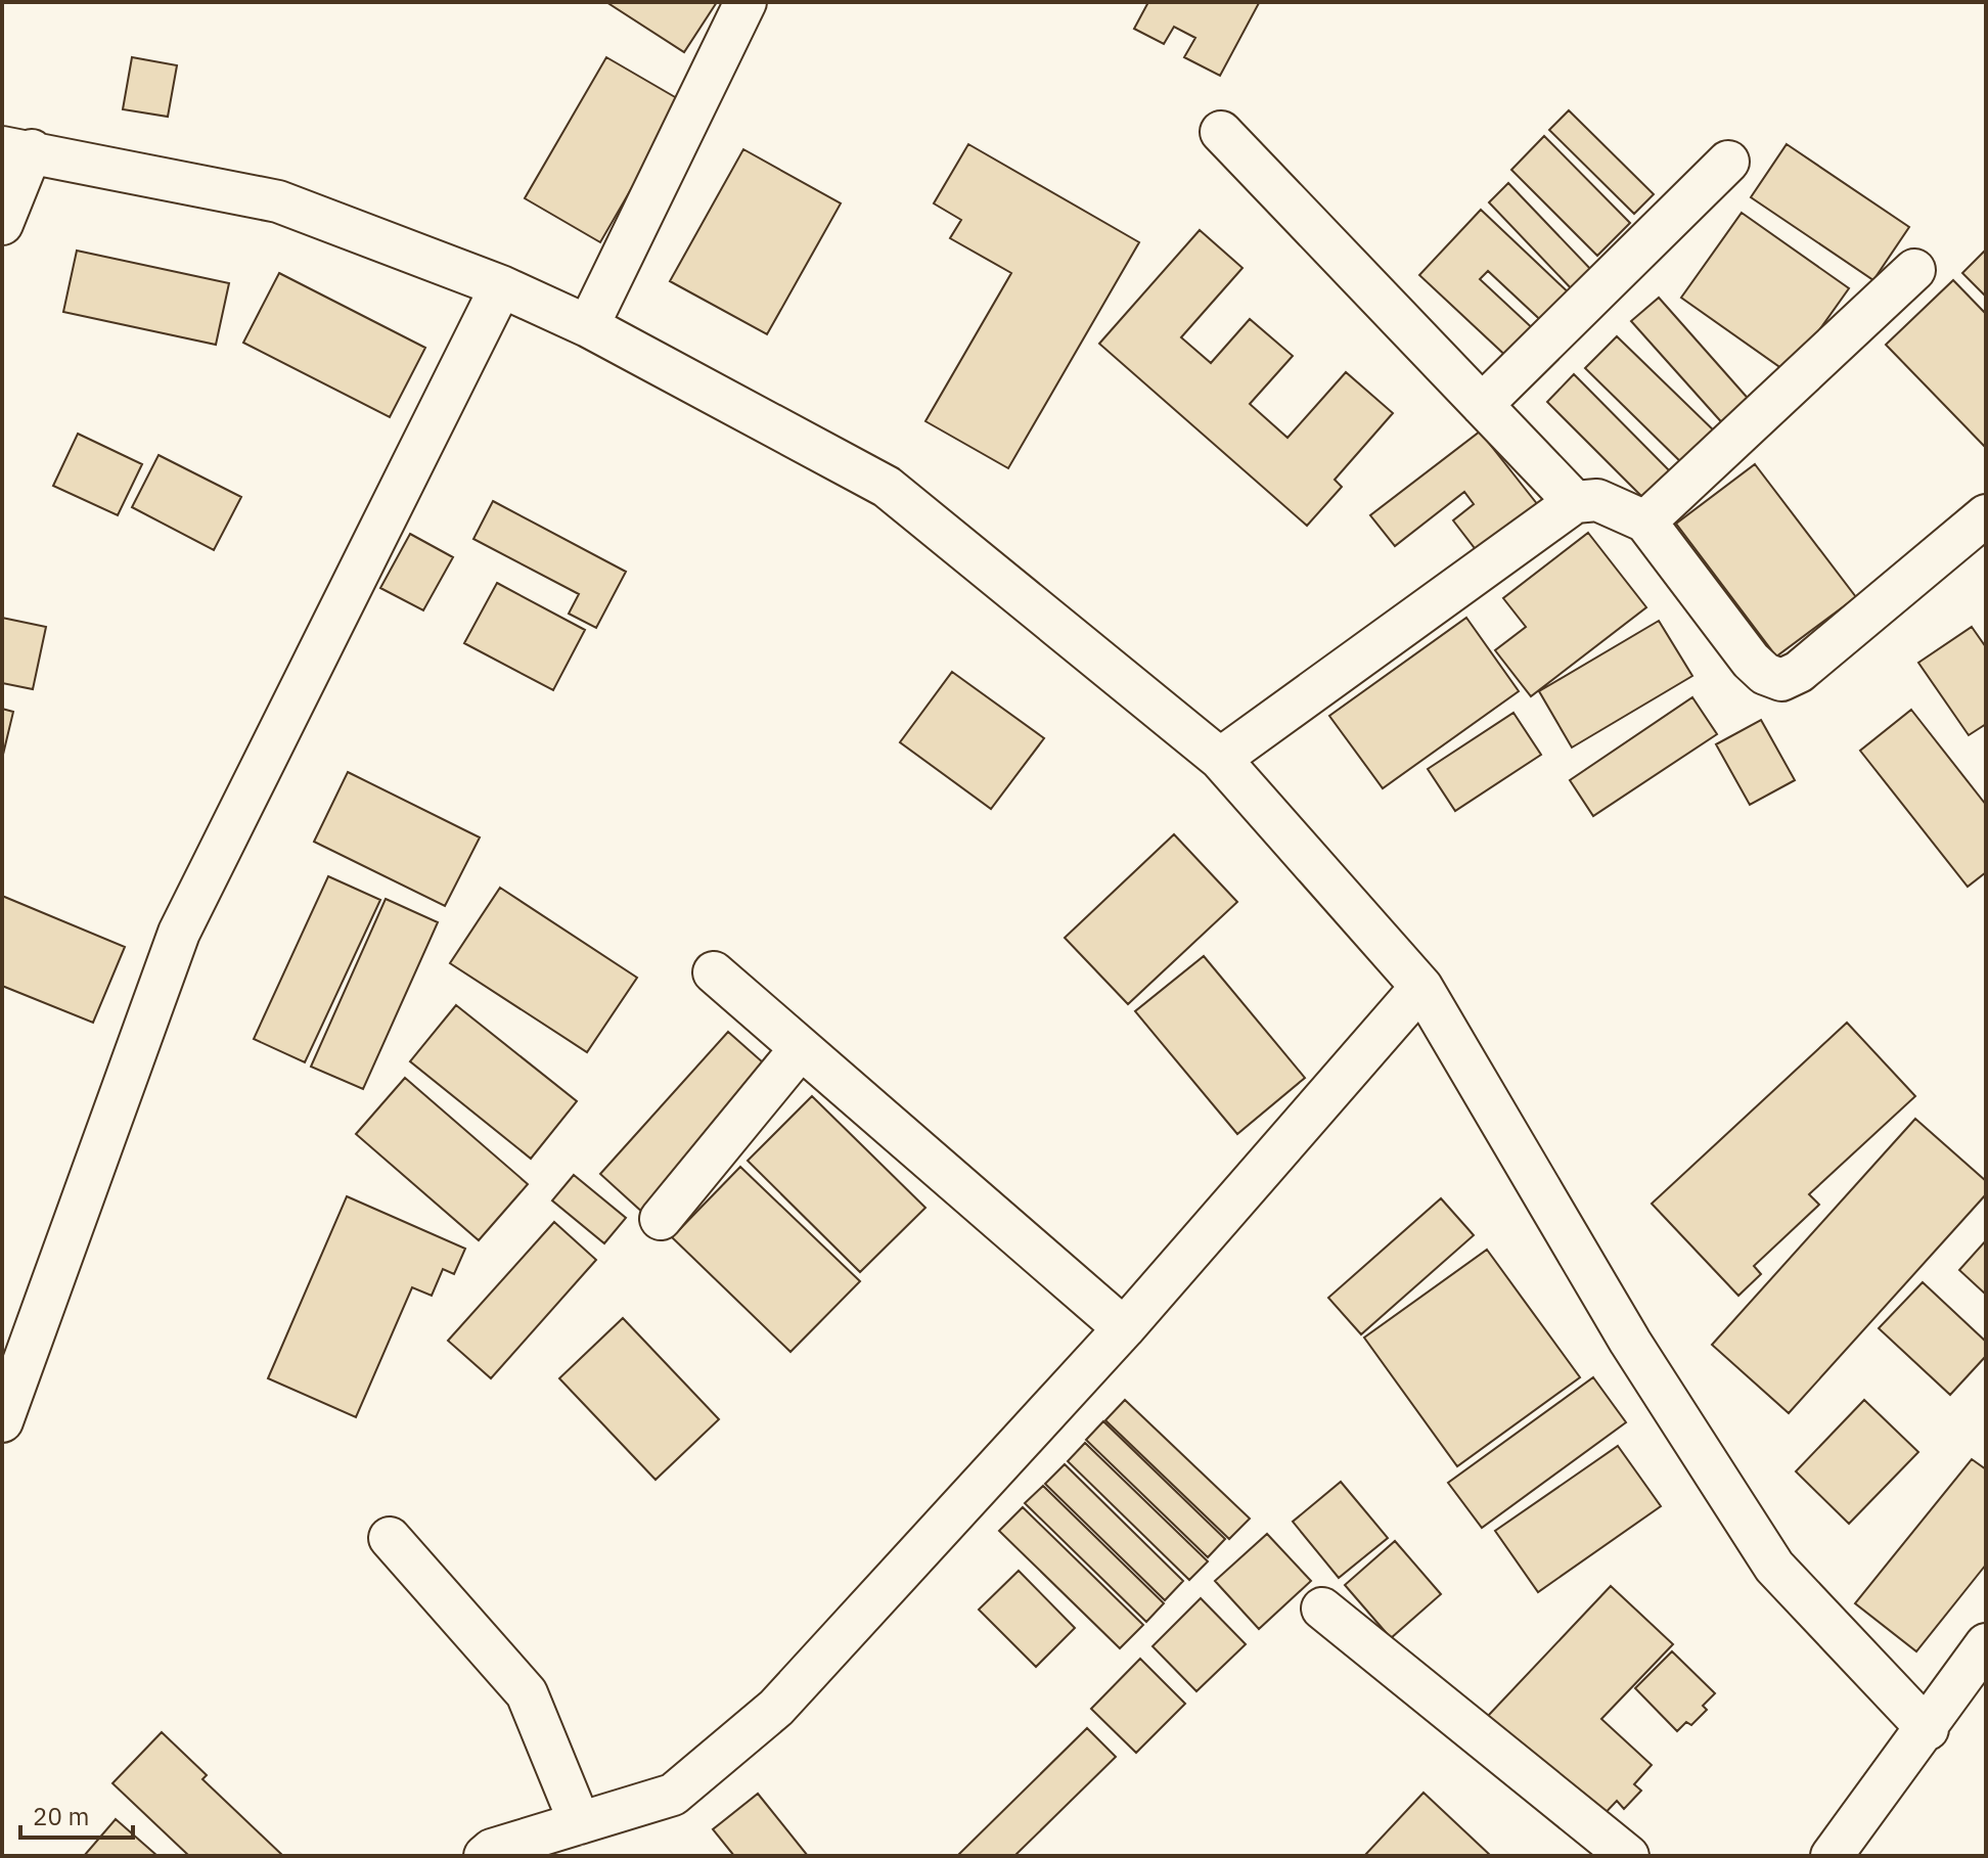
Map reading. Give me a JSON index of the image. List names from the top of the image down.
{
  "scale_bar": "20 m"
}
